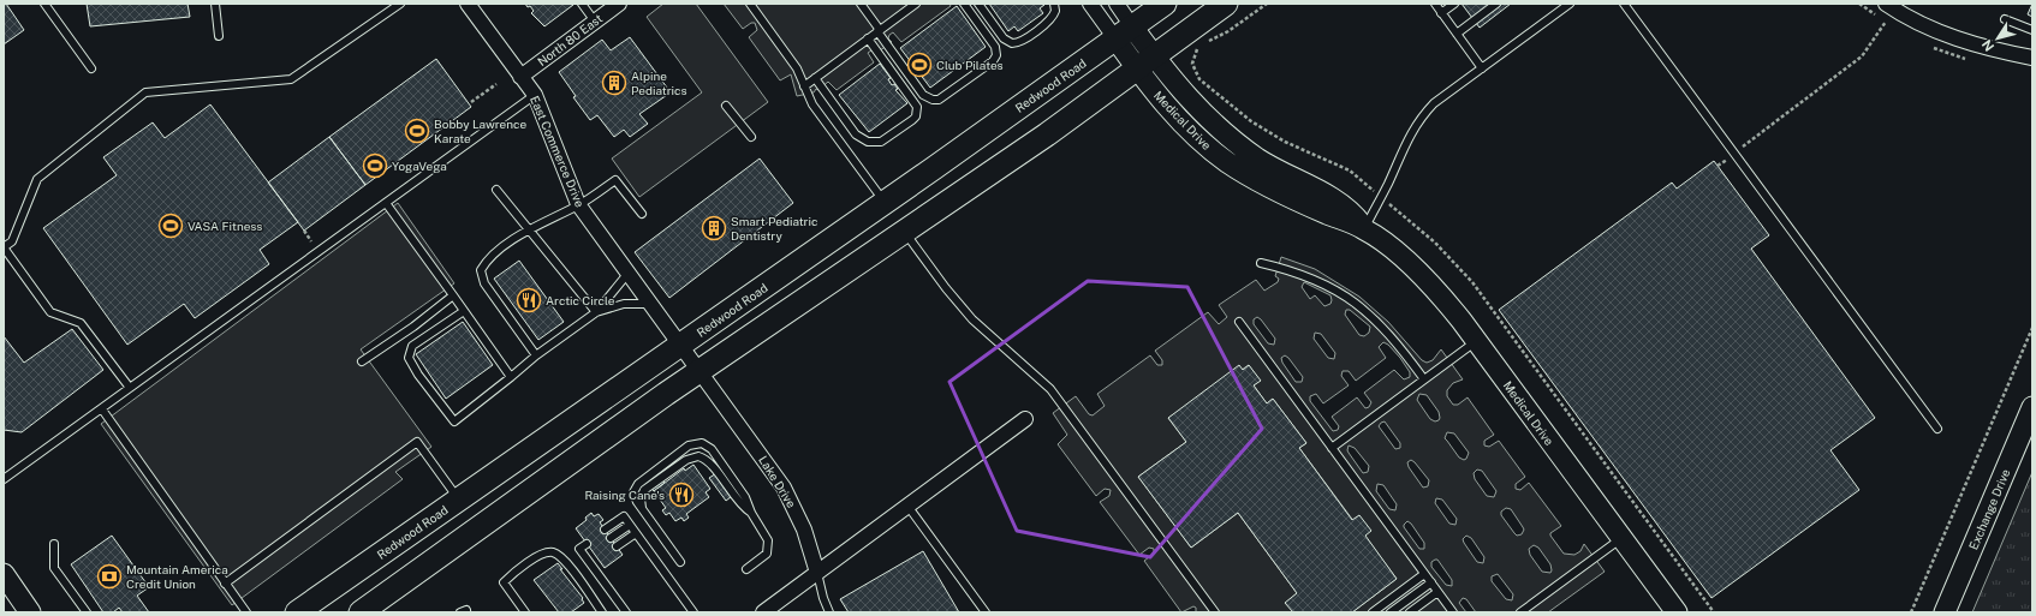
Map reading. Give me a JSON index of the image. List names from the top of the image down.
{
  "streets": {
    "main road": ["Redwood Road"],
    "street": [
      "North 80 East",
      "Medical Drive",
      "East Commerce Drive",
      "Lake Drive",
      "Exchange Drive"
    ]
  },
  "crossings": [
    ["North 80 East", "East Commerce Drive"],
    ["Redwood Road", "Medical Drive"],
    ["Redwood Road", "East Commerce Drive"],
    ["Redwood Road", "Lake Drive"],
    ["East Commerce Drive", "Lake Drive"]
  ],
  "places": {
    "sports": [
      "Club Pilates",
      "Bobby Lawrence Karate",
      "YogaVega",
      "VASA Fitness"
    ],
    "building": ["Alpine Pediatrics", "Smart Pediatric Dentistry"],
    "restaurant": ["Arctic Circle", "Raising Cane's"],
    "bank": ["Mountain America Credit Union"]
  },
  "north": "bottom left"
}
